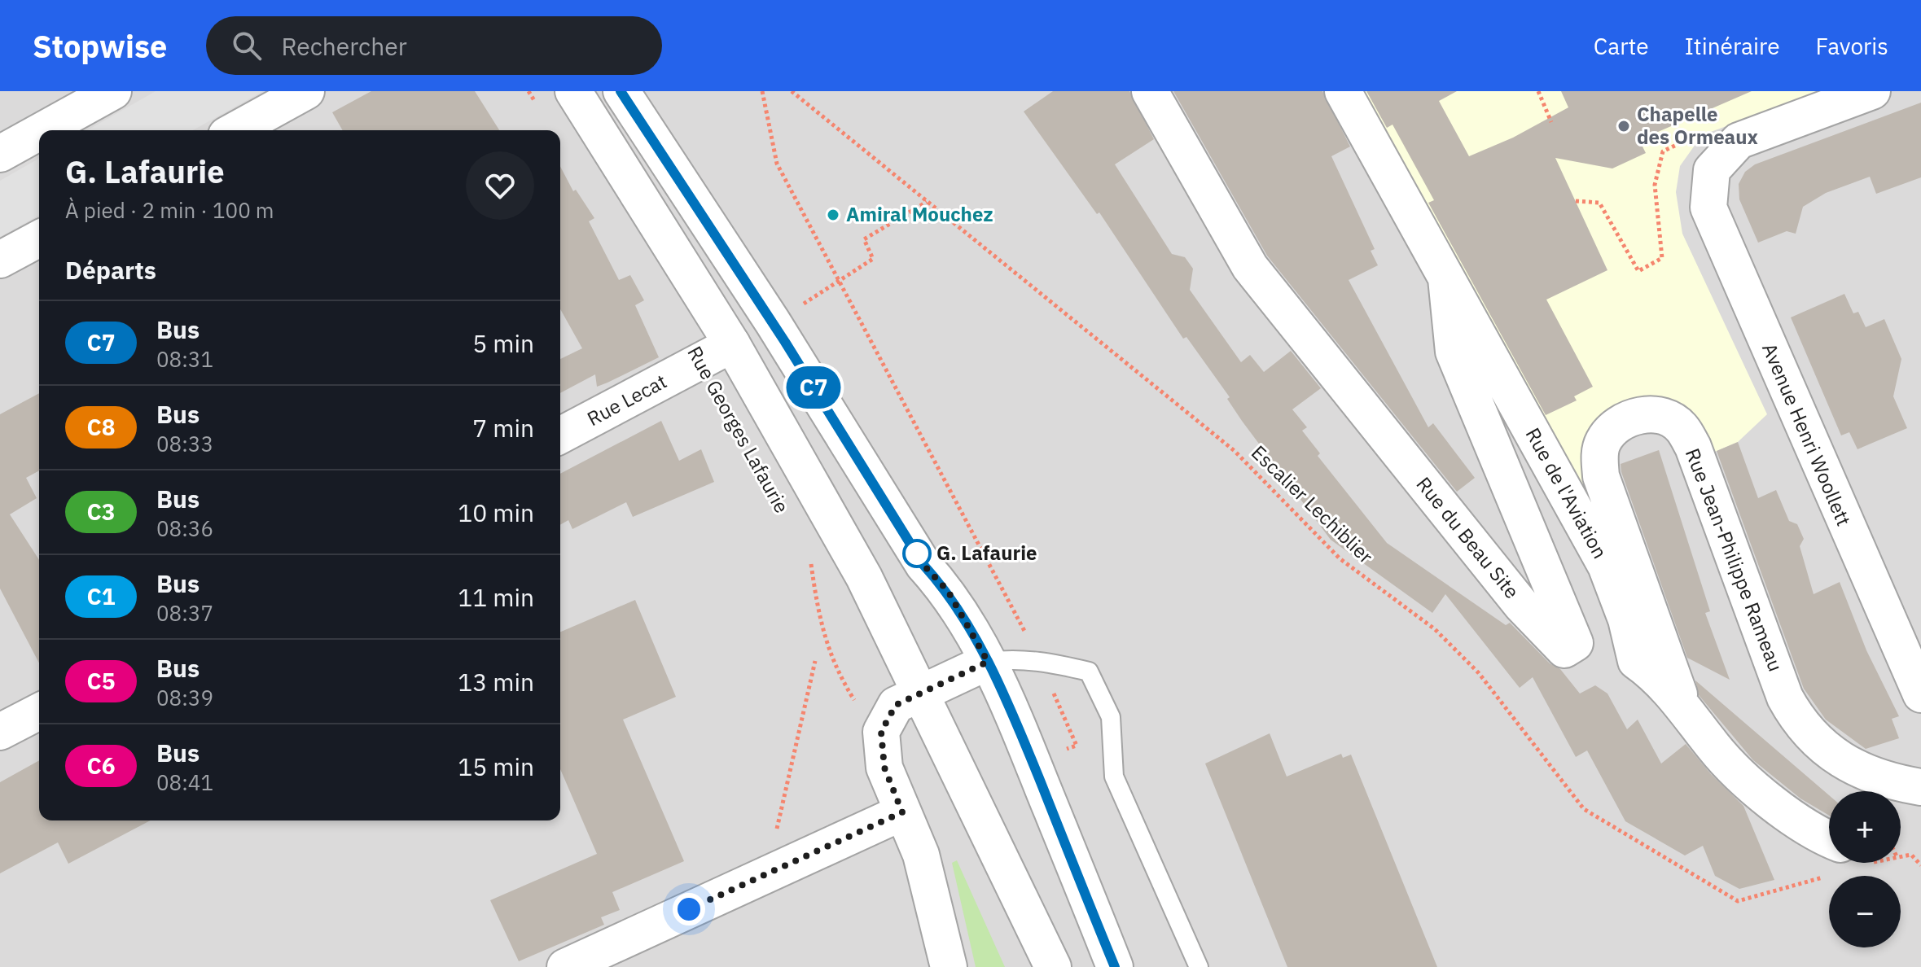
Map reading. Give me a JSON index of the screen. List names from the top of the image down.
{
  "streets": {
    "street": [
      "Rue Lecat",
      "Rue Georges Lafaurie",
      "Avenue Henri Woollett",
      "Rue de l'Aviation",
      "Rue du Beau Site",
      "Rue Jean-Philippe Rameau"
    ],
    "path": ["Escalier Lechiblier"]
  },
  "crossings": [
    ["Rue Lecat", "Rue Georges Lafaurie"],
    ["Rue de l'Aviation", "Rue du Beau Site"],
    ["Rue de l'Aviation", "Rue Jean-Philippe Rameau"]
  ],
  "places": ["Chapelle des Ormeaux", "Amiral Mouchez", "G. Lafaurie"],
  "lines": ["bus line C7"],
  "page": {
    "header": "Stopwise",
    "search": "Rechercher",
    "nav": ["Carte", "Itinéraire", "Favoris"],
    "on_map": "C7",
    "heading": [
      ["G. Lafaurie", "À pied · 2 min · 100 m"],
      "Départs"
    ],
    "list": [
      {
        "mark": "C7",
        "name": "Bus",
        "note": "08:31",
        "value": "5 min"
      },
      {
        "mark": "C8",
        "name": "Bus",
        "note": "08:33",
        "value": "7 min"
      },
      {
        "mark": "C3",
        "name": "Bus",
        "note": "08:36",
        "value": "10 min"
      },
      {
        "mark": "C1",
        "name": "Bus",
        "note": "08:37",
        "value": "11 min"
      },
      {
        "mark": "C5",
        "name": "Bus",
        "note": "08:39",
        "value": "13 min"
      },
      {
        "mark": "C6",
        "name": "Bus",
        "note": "08:41",
        "value": "15 min"
      }
    ],
    "map_buttons": ["+", "−"]
  }
}
